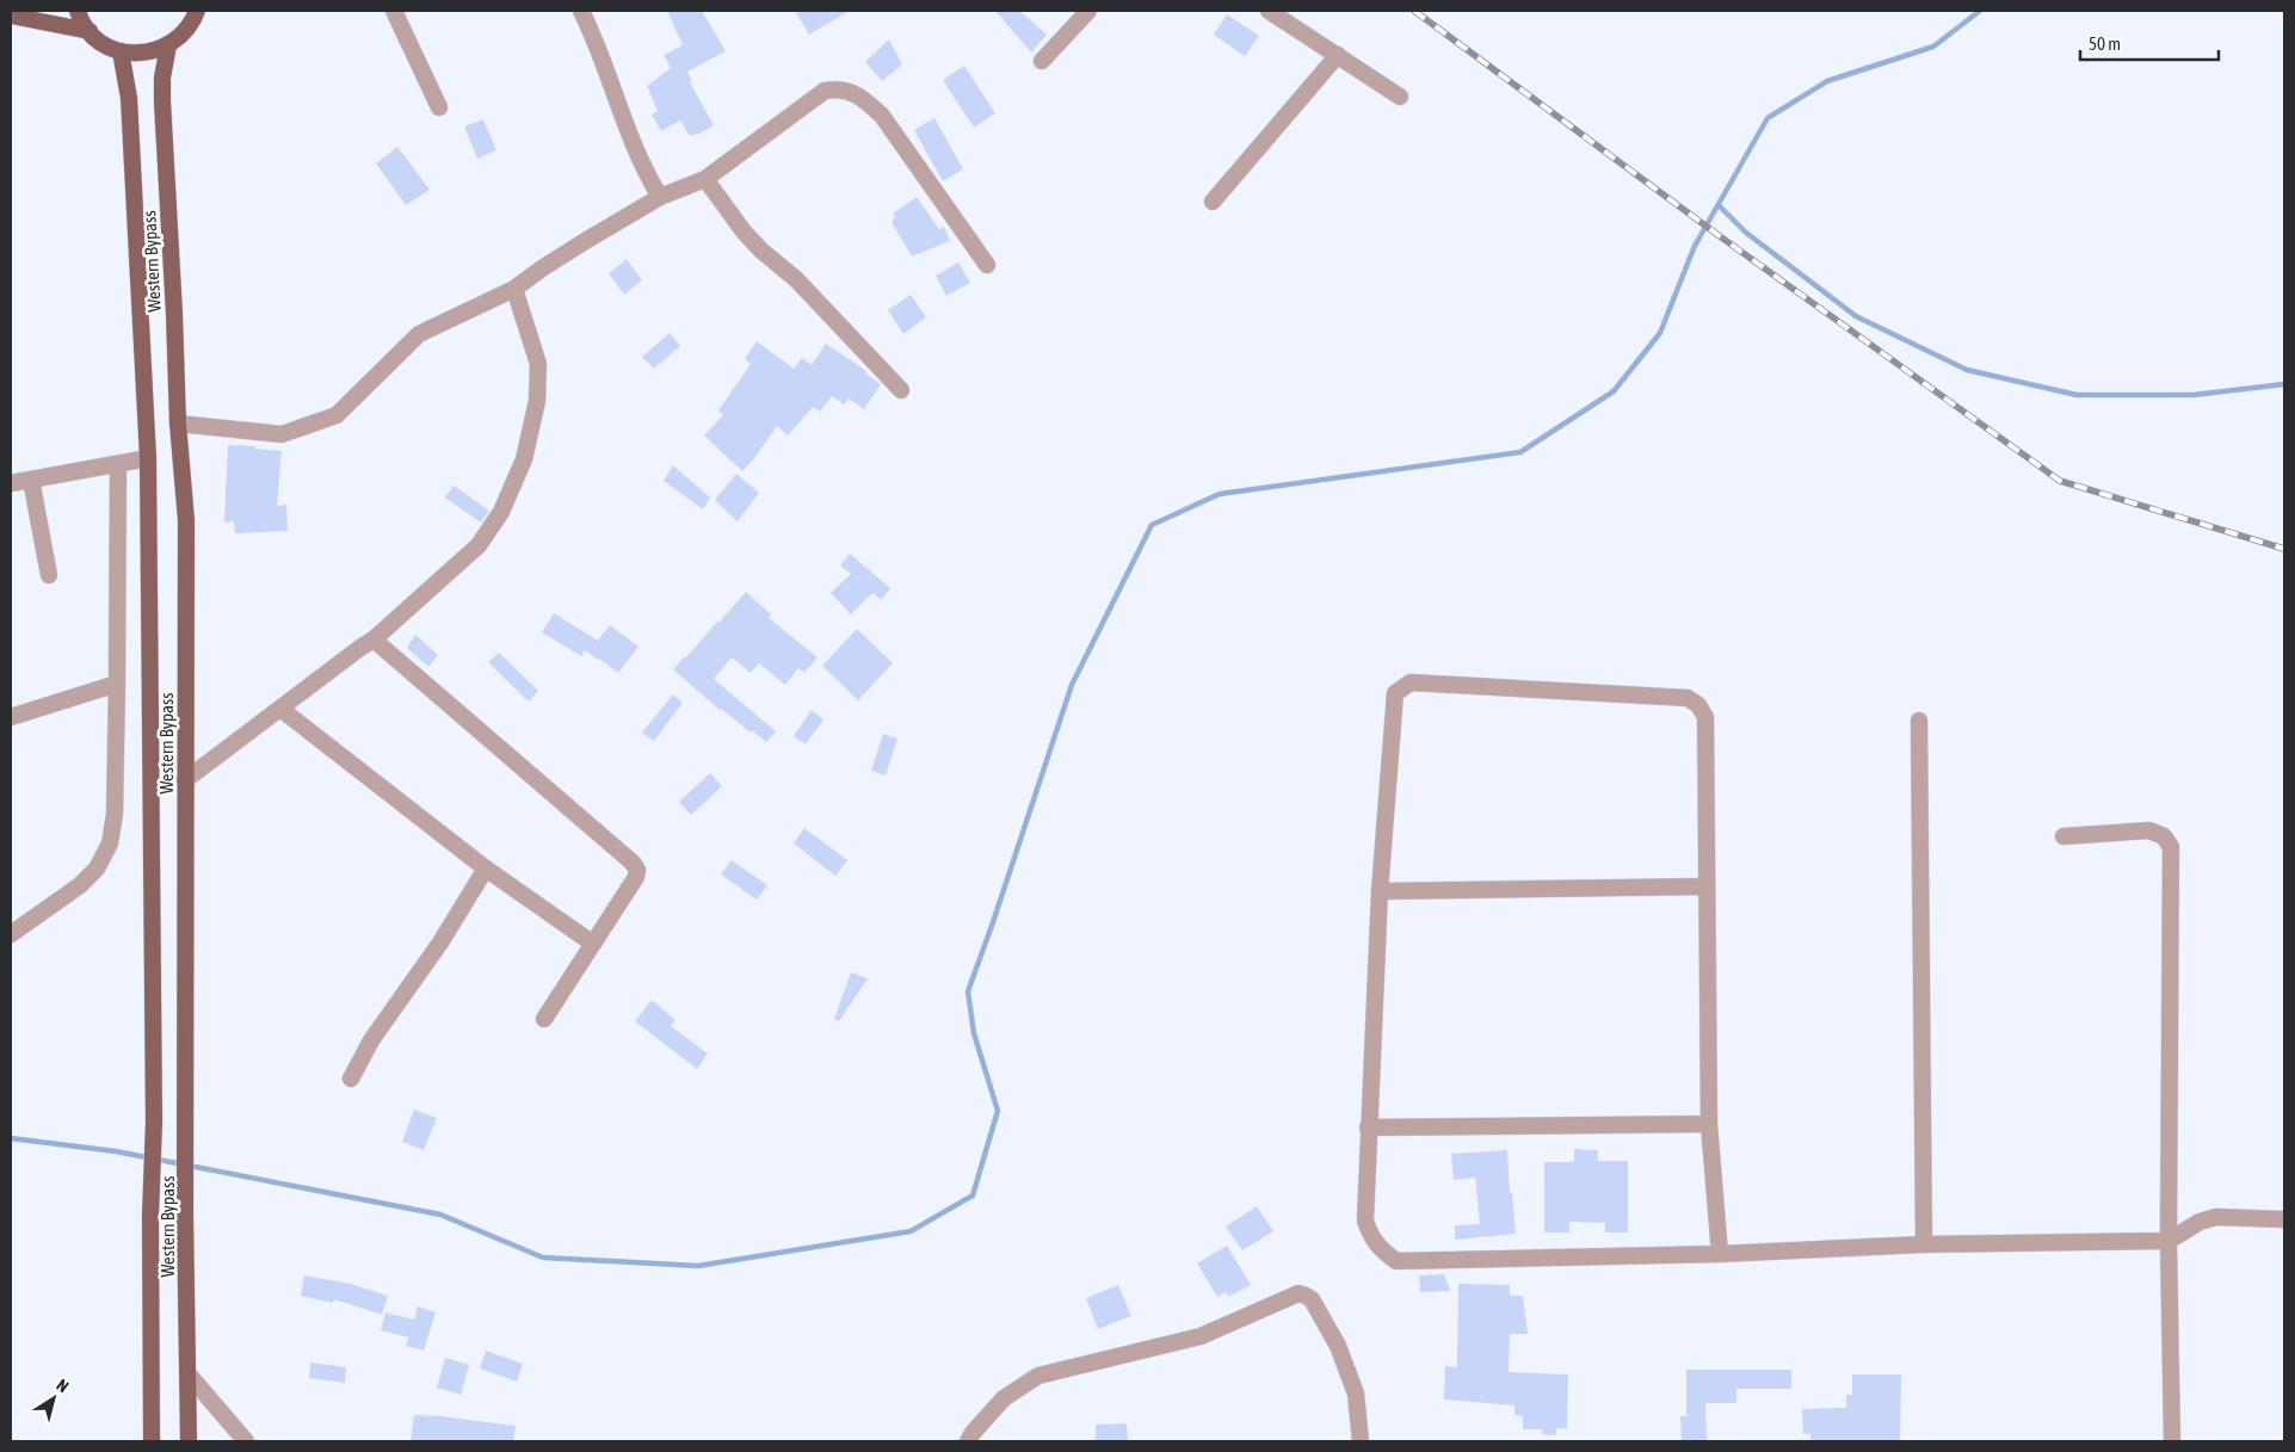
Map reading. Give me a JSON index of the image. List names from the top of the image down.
{
  "streets": {
    "main road": ["Western Bypass"]
  },
  "scale_bar": "50 m",
  "north": "top right"
}
